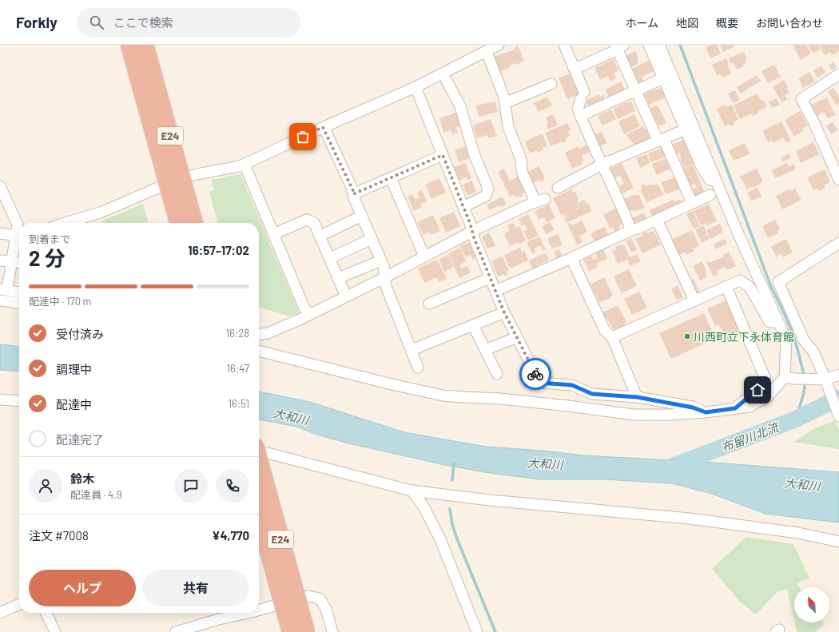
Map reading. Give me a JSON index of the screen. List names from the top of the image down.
{
  "streets": {
    "highway": ["E24"]
  },
  "water": ["大和川", "布留川北流"],
  "places": ["川西町立下永体育館"],
  "north": "top left",
  "page": {
    "header": "Forkly",
    "search": "ここで検索",
    "nav": [
      "ホーム",
      "地図",
      "概要",
      "お問い合わせ"
    ],
    "heading": ["2 分", "到着まで", "16:57–17:02"],
    "panel": [
      "鈴木",
      "配達員 · 4.9",
      "注文 #7008",
      "¥4,770"
    ],
    "bar": "配達中 · 170 m",
    "list": [
      ["受付済み", "16:28"],
      ["調理中", "16:47"],
      ["配達中", "16:51"],
      "配達完了"
    ],
    "buttons": ["ヘルプ", "共有"]
  }
}
